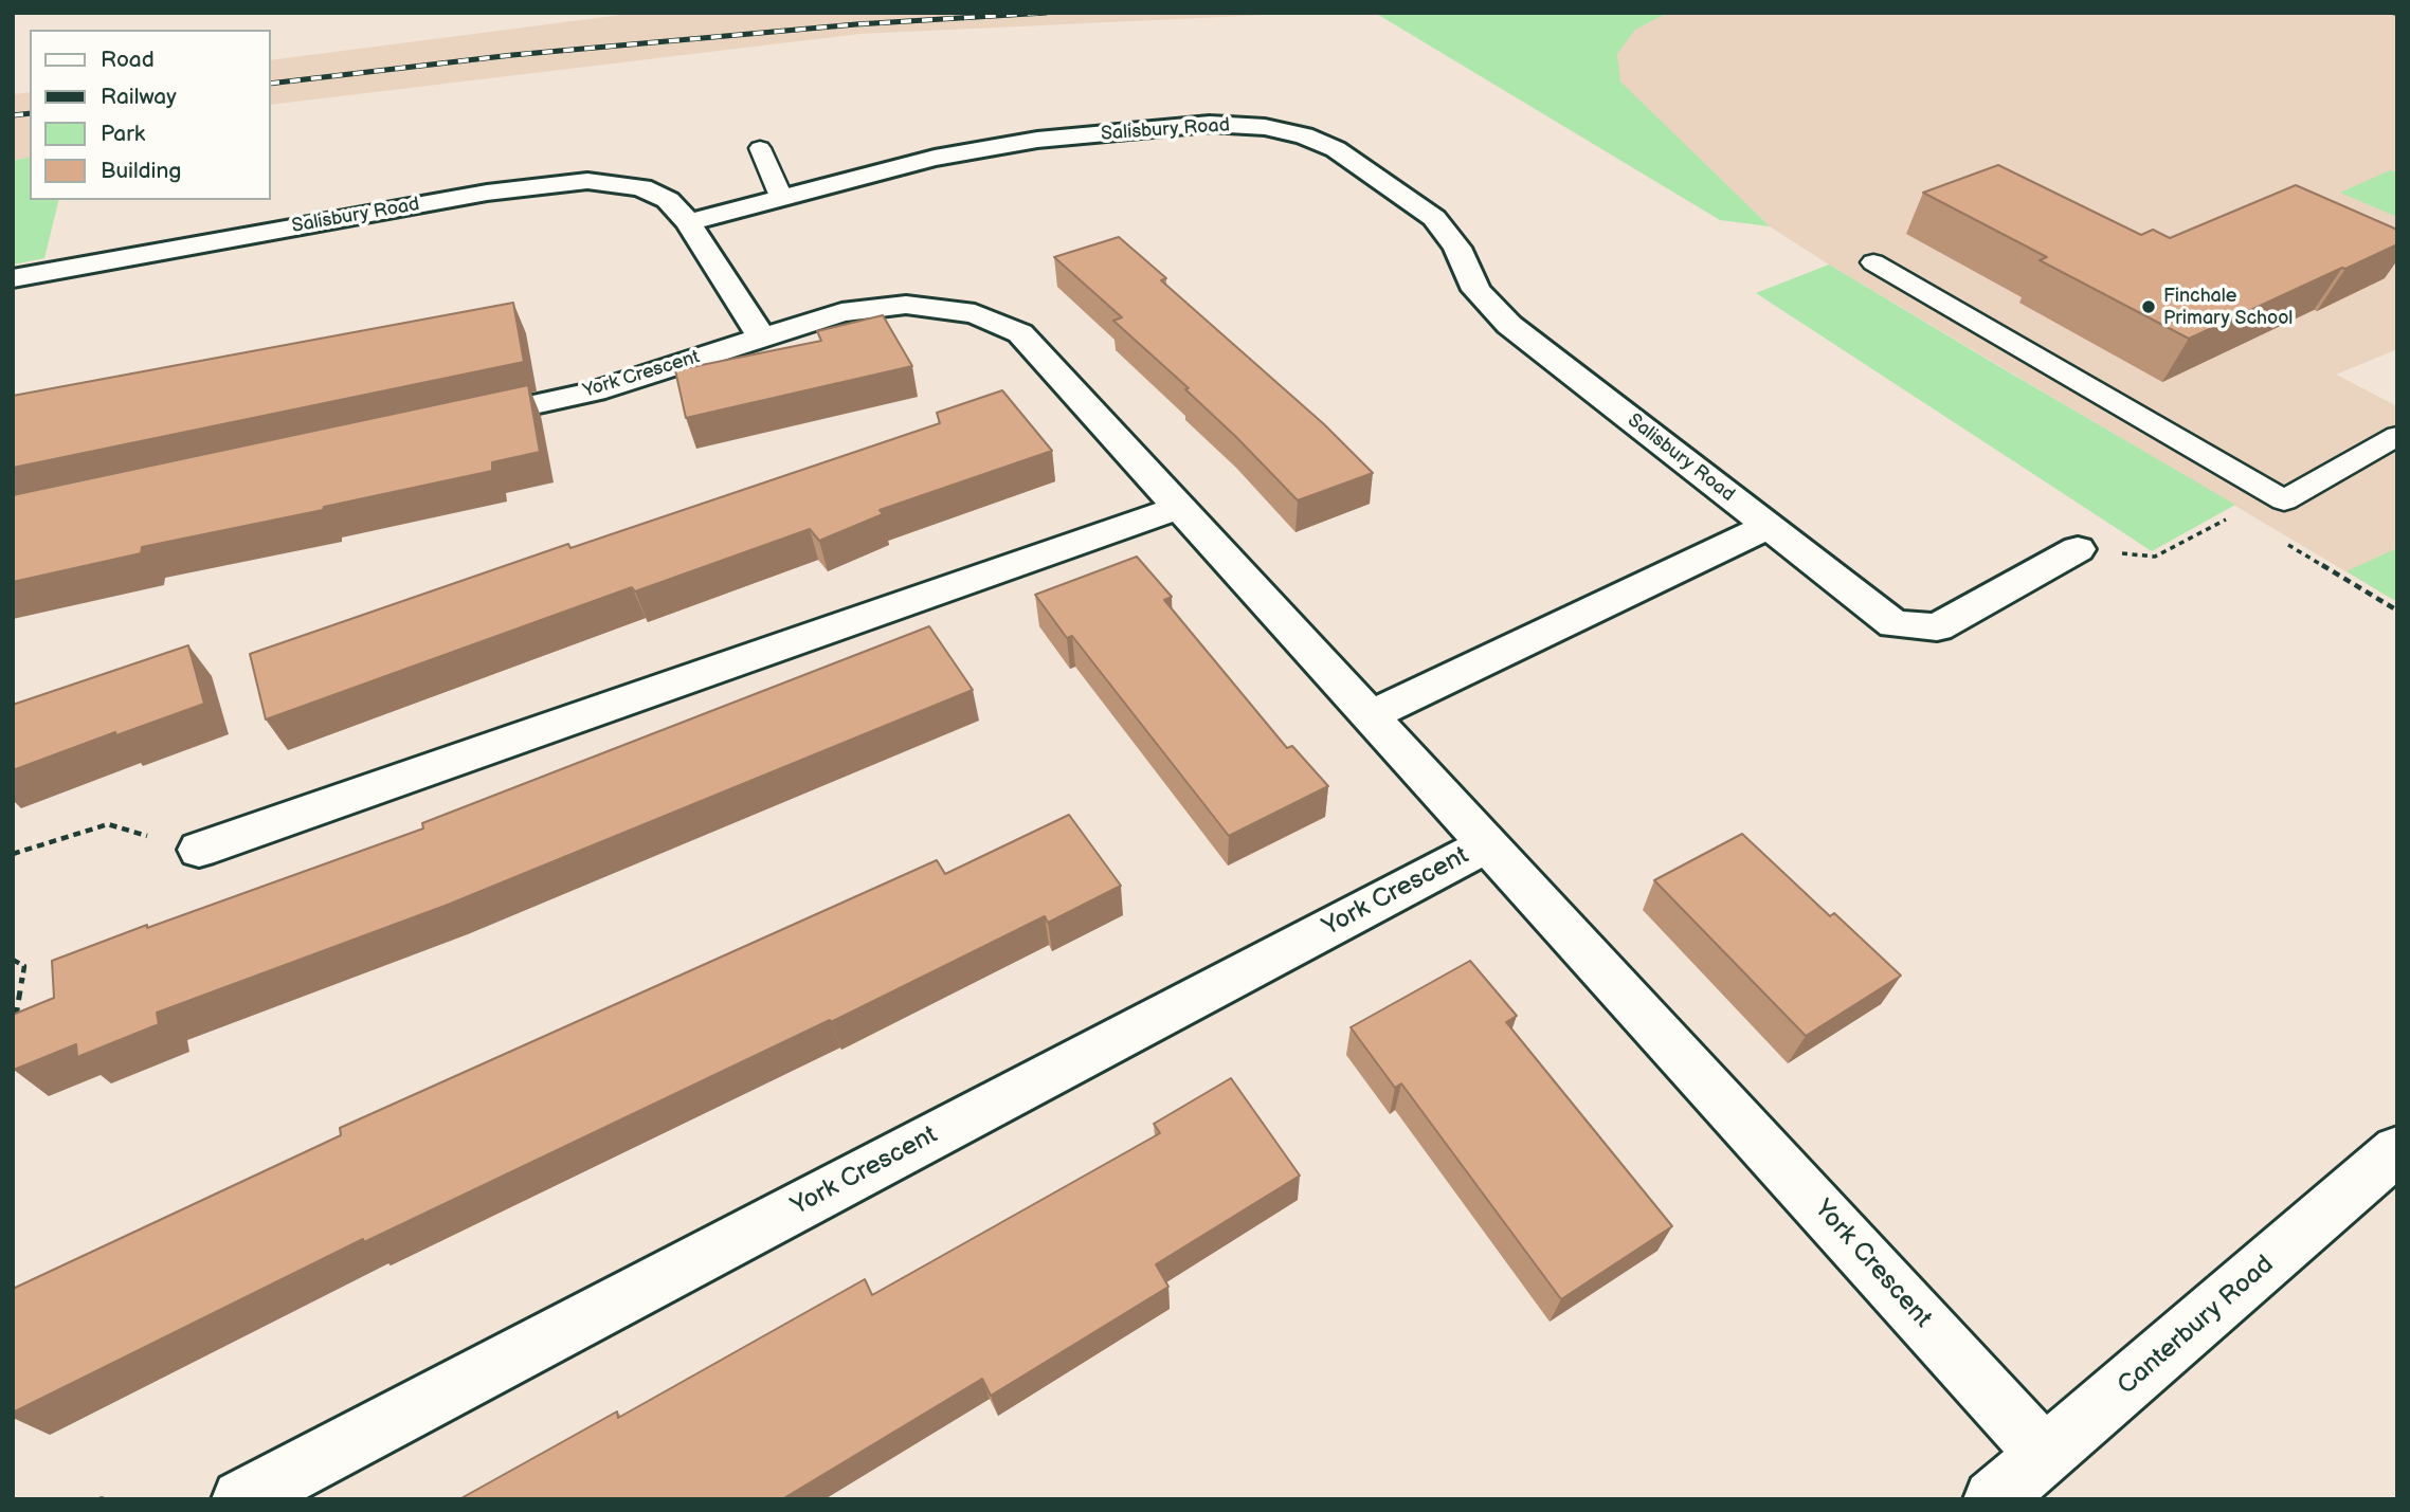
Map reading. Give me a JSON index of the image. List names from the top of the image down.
{
  "streets": {
    "street": ["Salisbury Road", "York Crescent", "Canterbury Road"]
  },
  "crossings": [
    ["Salisbury Road", "York Crescent"],
    ["York Crescent", "Canterbury Road"]
  ],
  "places": ["Finchale Primary School"],
  "legend": [
    "Road",
    "Railway",
    "Park",
    "Building"
  ]
}
